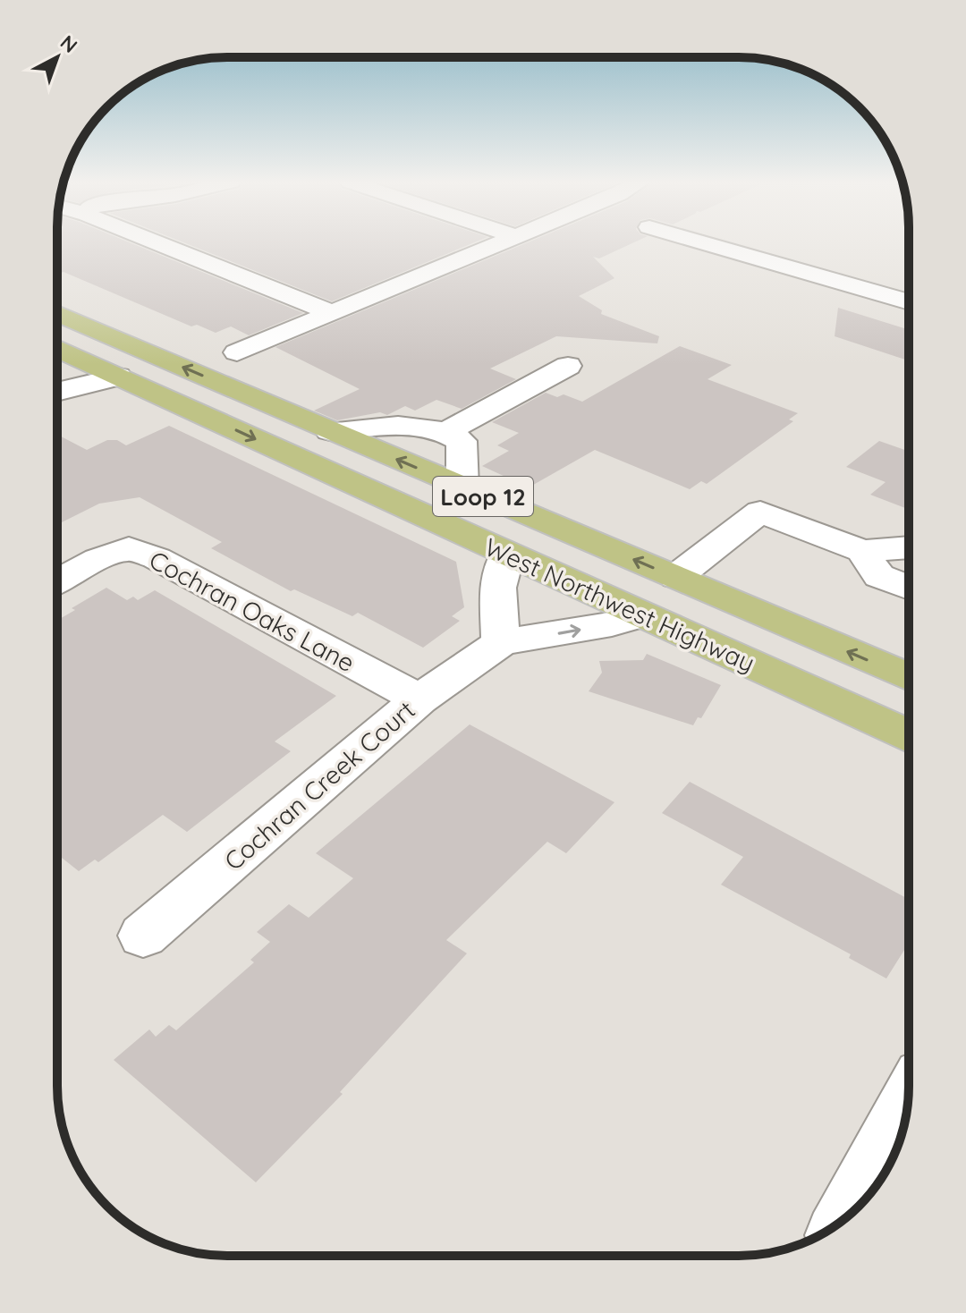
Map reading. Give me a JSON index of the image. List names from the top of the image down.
{
  "streets": {
    "main road": ["Loop 12", "West Northwest Highway"],
    "street": ["Cochran Oaks Lane", "Cochran Creek Court"]
  },
  "crossings": [
    ["West Northwest Highway", "Cochran Creek Court"],
    ["Cochran Oaks Lane", "Cochran Creek Court"]
  ],
  "north": "top right"
}
